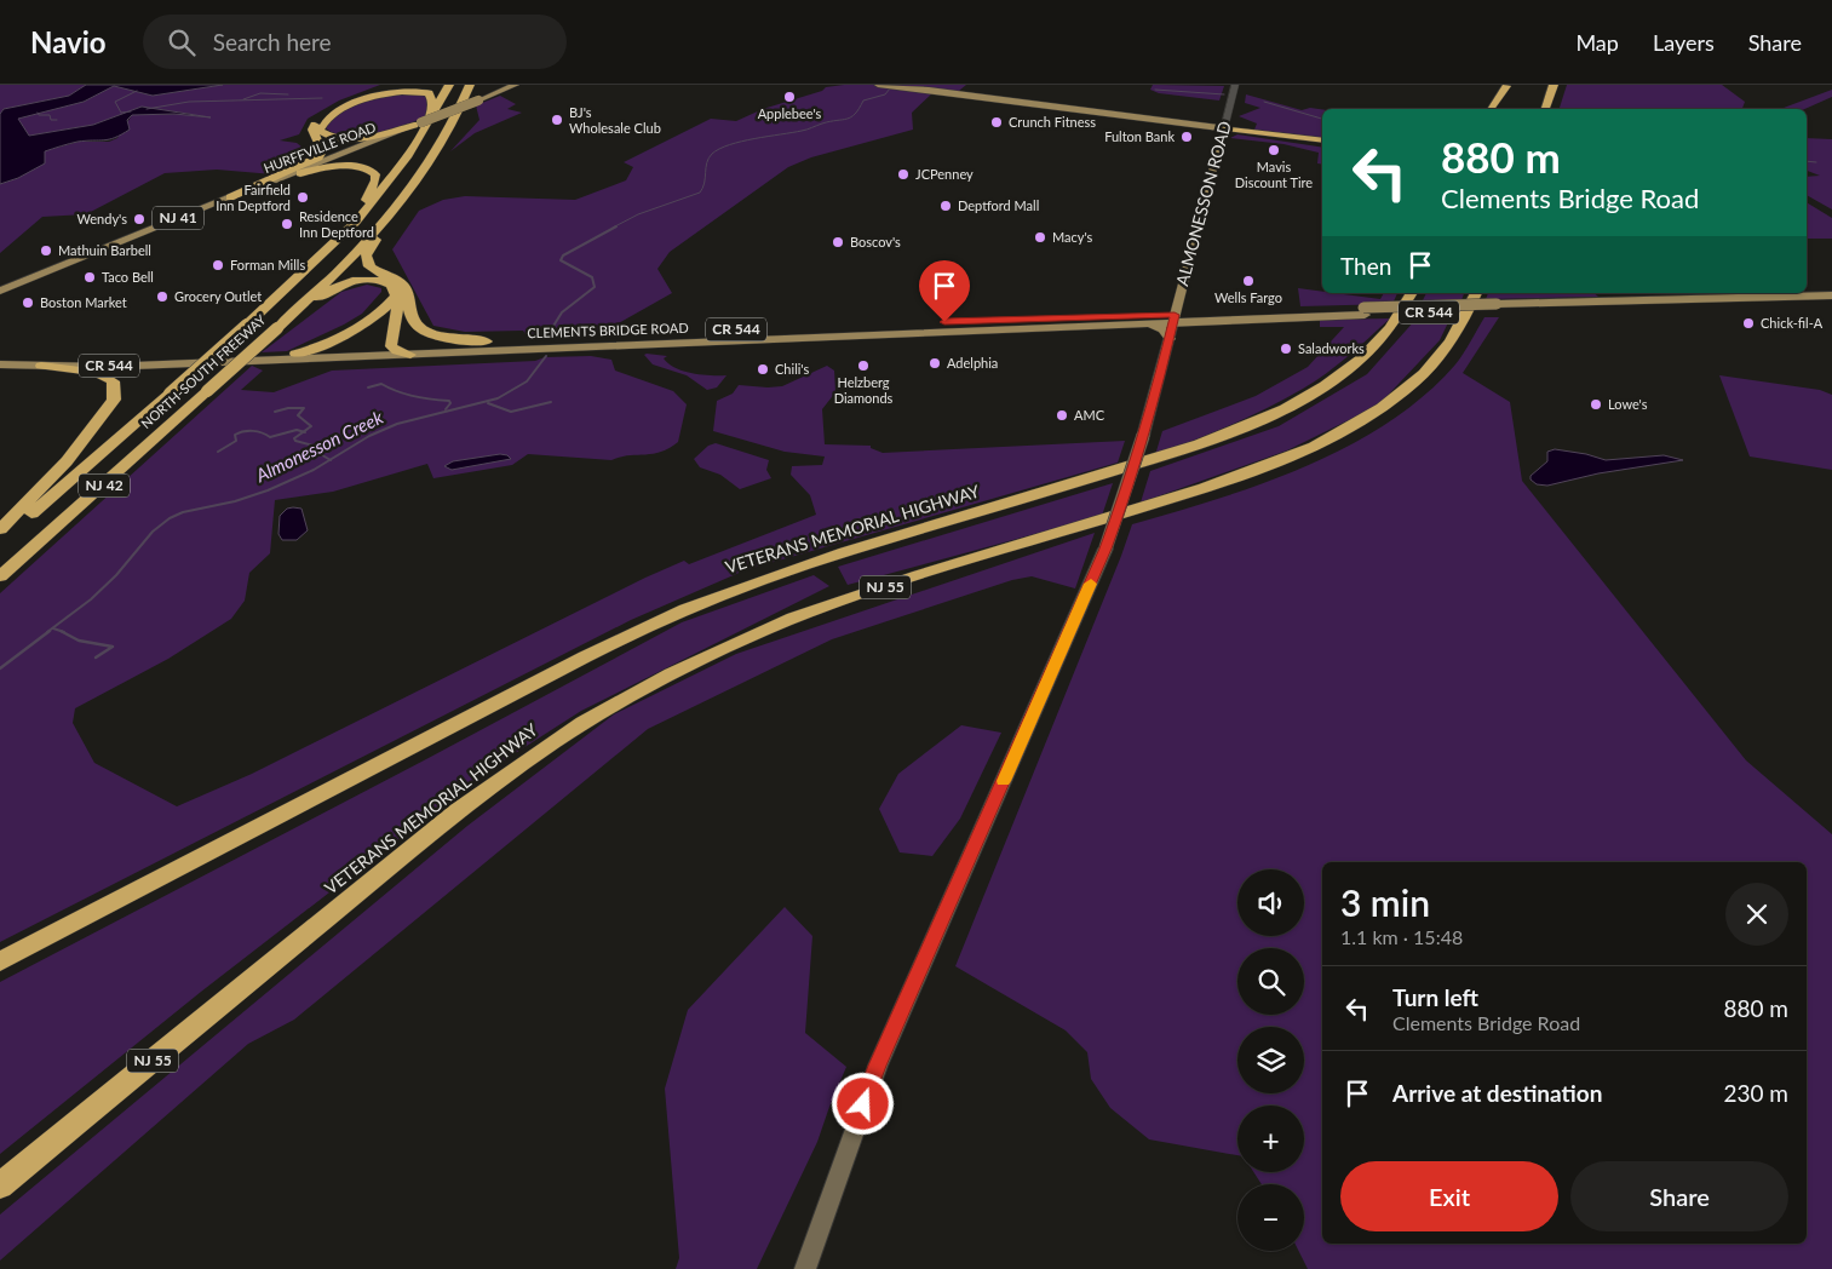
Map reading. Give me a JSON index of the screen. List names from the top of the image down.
{
  "streets": {
    "highway": [
      "NORTH-SOUTH FREEWAY",
      "NJ 42",
      "VETERANS MEMORIAL HIGHWAY",
      "NJ 55"
    ],
    "main road": [
      "HURFFVILLE ROAD",
      "ALMONESSON ROAD",
      "NJ 41",
      "CR 544",
      "CLEMENTS BRIDGE ROAD"
    ]
  },
  "crossings": [
    ["HURFFVILLE ROAD", "NORTH-SOUTH FREEWAY"],
    ["ALMONESSON ROAD", "CLEMENTS BRIDGE ROAD"],
    ["CLEMENTS BRIDGE ROAD", "VETERANS MEMORIAL HIGHWAY"]
  ],
  "water": ["Almonesson Creek"],
  "places": [
    "Applebee's",
    "BJ's Wholesale Club",
    "Crunch Fitness",
    "Fulton Bank",
    "Mavis Discount Tire",
    "JCPenney",
    "Fairfield Inn Deptford",
    "Deptford Mall",
    "Wendy's",
    "Residence Inn Deptford",
    "Macy's",
    "Boscov's",
    "Mathuin Barbell",
    "Forman Mills",
    "Taco Bell",
    "Wells Fargo",
    "Grocery Outlet",
    "Boston Market",
    "Chick-fil-A",
    "Saladworks",
    "Adelphia",
    "Helzberg Diamonds",
    "Chili's",
    "Lowe's",
    "AMC"
  ],
  "page": {
    "header": "Navio",
    "search": "Search here",
    "nav": ["Map", "Layers", "Share"],
    "turn": ["880 m", "Clements Bridge Road"],
    "then": "Then",
    "heading": ["3 min", "1.1 km · 15:48"],
    "map_buttons": ["+", "−"],
    "list": [
      {
        "name": "Turn left",
        "note": "Clements Bridge Road",
        "value": "880 m"
      },
      {
        "name": "Arrive at destination",
        "value": "230 m"
      }
    ],
    "buttons": ["Exit", "Share"]
  }
}
